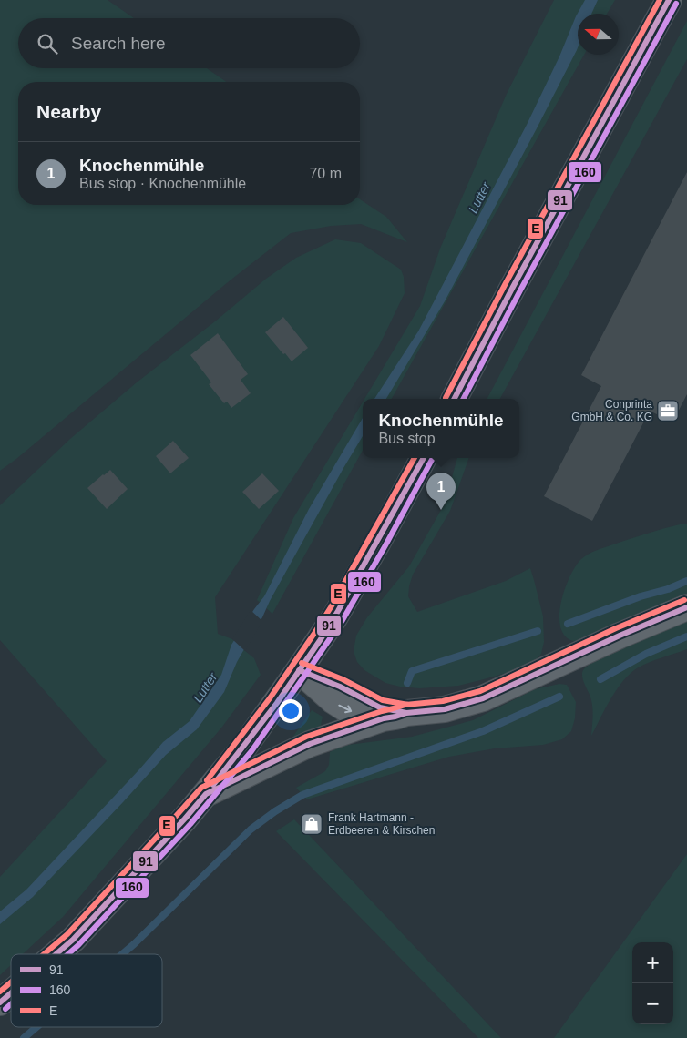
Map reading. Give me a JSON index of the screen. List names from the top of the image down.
{
  "water": ["Lutter"],
  "places": {
    "office": ["Conprinta GmbH & Co. KG"],
    "shop": ["Frank Hartmann - Erdbeeren & Kirschen"]
  },
  "lines": ["transit line 91", "transit line E", "transit line 160"],
  "legend": ["91", "160", "E"],
  "north": "left",
  "page": {
    "search": "Search here",
    "heading": "Nearby",
    "list": [
      {
        "mark": "1",
        "name": "Knochenmühle",
        "note": "Bus stop · Knochenmühle",
        "value": "70 m"
      }
    ],
    "popup": ["Knochenmühle", "Bus stop"],
    "pins": "1",
    "map_buttons": ["+", "−"]
  }
}
